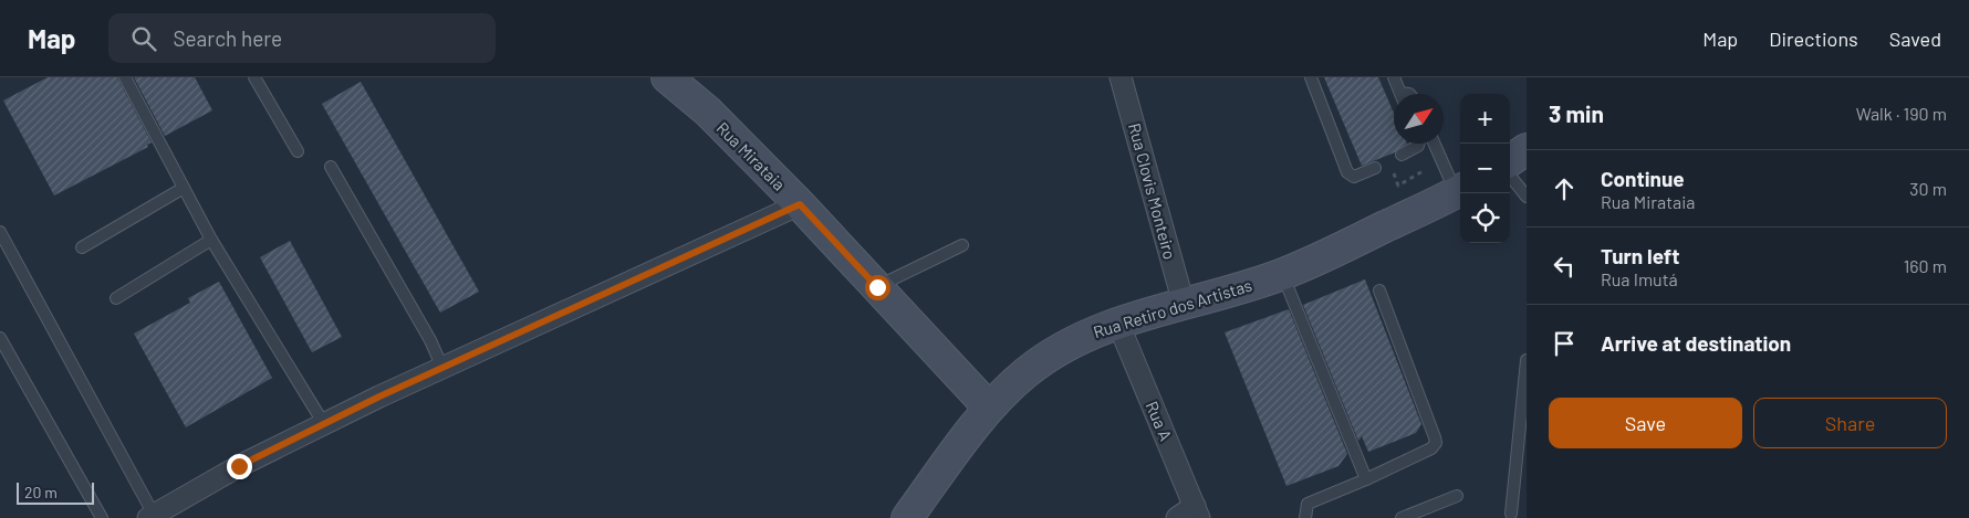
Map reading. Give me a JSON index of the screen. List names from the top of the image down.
{
  "streets": {
    "street": [
      "Rua Mirataia",
      "Rua Clovis Monteiro",
      "Rua Retiro dos Artistas",
      "Rua A"
    ]
  },
  "crossings": [
    ["Rua Mirataia", "Rua Retiro dos Artistas"],
    ["Rua Clovis Monteiro", "Rua Retiro dos Artistas"],
    ["Rua Retiro dos Artistas", "Rua A"]
  ],
  "scale_bar": "20 m",
  "north": "top right",
  "page": {
    "header": "Map",
    "search": "Search here",
    "nav": ["Map", "Directions", "Saved"],
    "heading": ["3 min", "Walk · 190 m"],
    "map_buttons": ["+", "−"],
    "list": [
      ["Continue", "Rua Mirataia", "30 m"],
      ["Turn left", "Rua Imutá", "160 m"],
      "Arrive at destination"
    ],
    "buttons": ["Save", "Share"],
    "scale": "20 m"
  }
}
